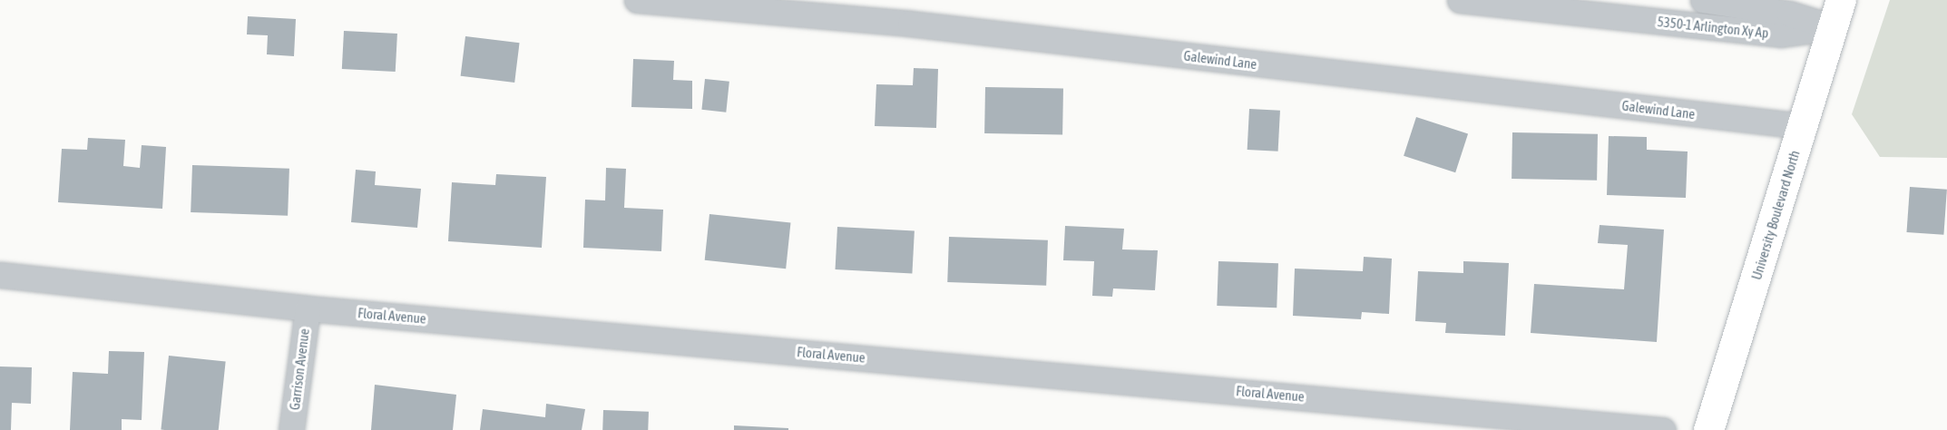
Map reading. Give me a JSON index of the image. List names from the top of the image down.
{
  "streets": {
    "main road": ["University Boulevard North"],
    "street": [
      "5350-1 Arlington Xy Ap",
      "Galewind Lane",
      "Floral Avenue",
      "Garrison Avenue"
    ]
  },
  "crossings": [
    ["5350-1 Arlington Xy Ap", "University Boulevard North"],
    ["Galewind Lane", "University Boulevard North"],
    ["Floral Avenue", "Garrison Avenue"]
  ]
}
